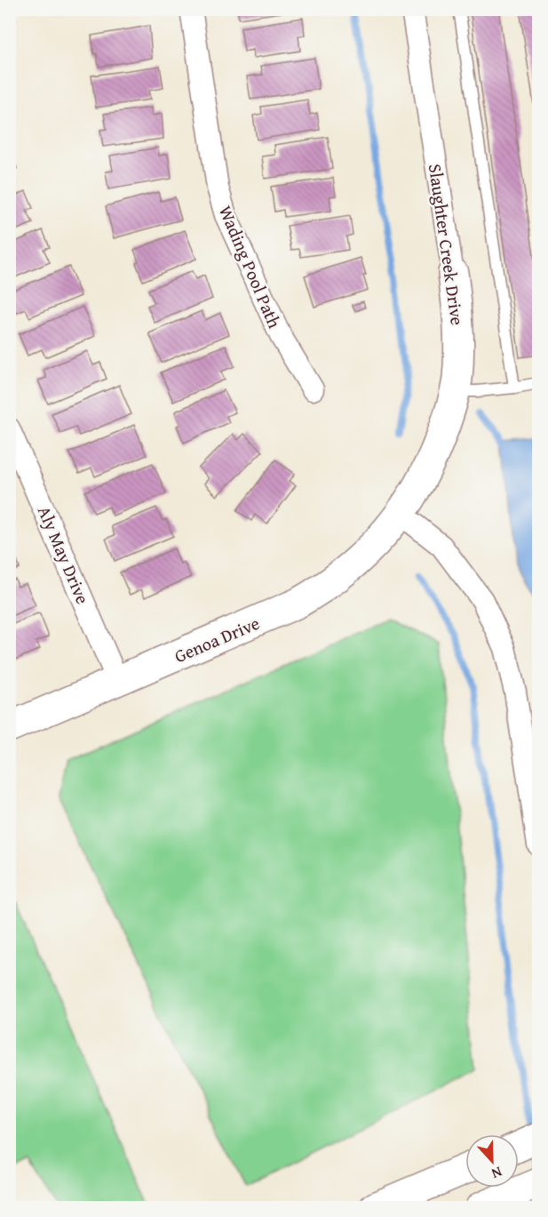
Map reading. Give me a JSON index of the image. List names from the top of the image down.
{
  "streets": {
    "street": [
      "Slaughter Creek Drive",
      "Wading Pool Path",
      "Aly May Drive",
      "Genoa Drive"
    ]
  },
  "crossings": [
    ["Slaughter Creek Drive", "Genoa Drive"],
    ["Aly May Drive", "Genoa Drive"]
  ],
  "north": "bottom"
}
